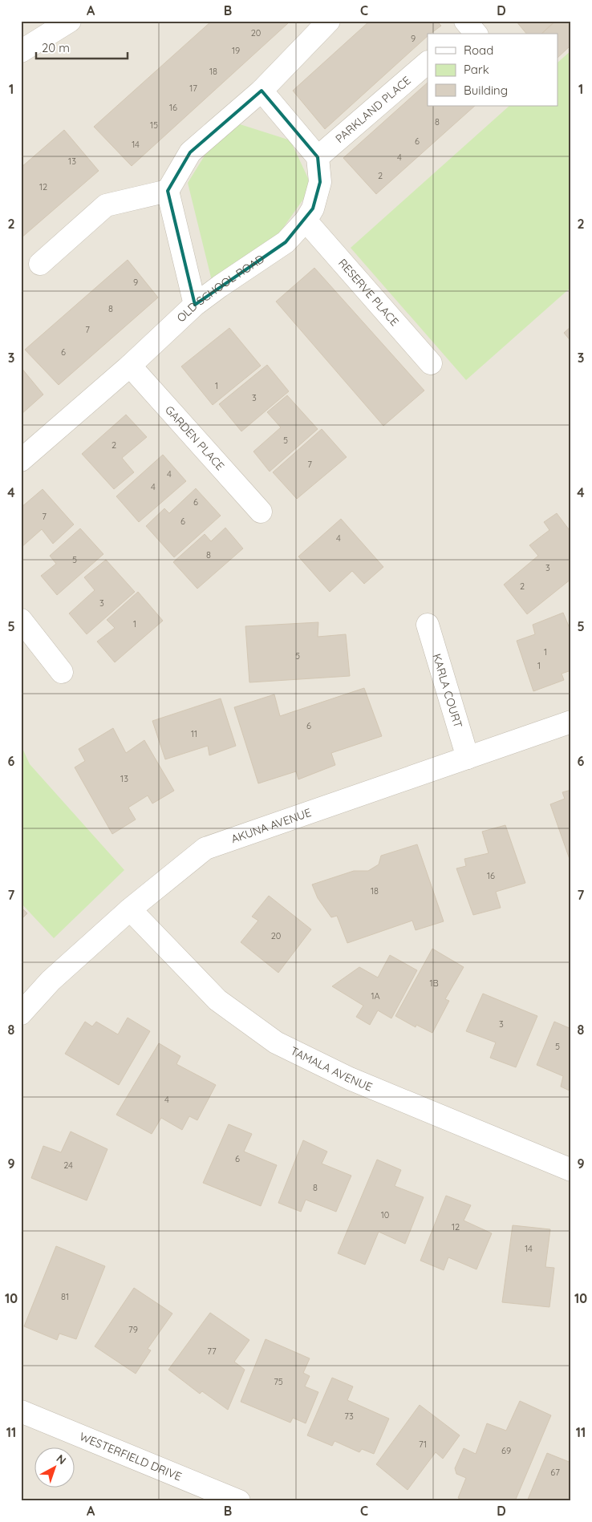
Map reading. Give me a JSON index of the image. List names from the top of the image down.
{
  "streets": {
    "street": [
      "PARKLAND PLACE",
      "OLD SCHOOL ROAD",
      "RESERVE PLACE",
      "GARDEN PLACE",
      "KARLA COURT",
      "AKUNA AVENUE",
      "TAMALA AVENUE",
      "WESTERFIELD DRIVE"
    ]
  },
  "crossings": [
    ["PARKLAND PLACE", "OLD SCHOOL ROAD"],
    ["OLD SCHOOL ROAD", "RESERVE PLACE"],
    ["OLD SCHOOL ROAD", "GARDEN PLACE"],
    ["KARLA COURT", "AKUNA AVENUE"],
    ["AKUNA AVENUE", "TAMALA AVENUE"]
  ],
  "house_numbers": [
    "20",
    "9",
    "19",
    "18",
    "17",
    "16",
    "8",
    "15",
    "6",
    "14",
    "4",
    "13",
    "2",
    "12",
    "9",
    "8",
    "7",
    "6",
    "1",
    "3",
    "5",
    "2",
    "7",
    "4",
    "4",
    "6",
    "7",
    "6",
    "4",
    "8",
    "5",
    "3",
    "2",
    "3",
    "1",
    "1",
    "5",
    "1",
    "6",
    "11",
    "13",
    "16",
    "18",
    "20",
    "1B",
    "1A",
    "3",
    "5",
    "4",
    "6",
    "24",
    "8",
    "10",
    "12",
    "14",
    "81",
    "79",
    "77",
    "75",
    "73",
    "71",
    "69",
    "67"
  ],
  "legend": ["Road", "Park", "Building"],
  "scale_bar": "20 m",
  "north": "top right",
  "grid": {
    "columns": [
      "A",
      "B",
      "C",
      "D"
    ],
    "rows": [
      "1",
      "2",
      "3",
      "4",
      "5",
      "6",
      "7",
      "8",
      "9",
      "10",
      "11"
    ]
  }
}
